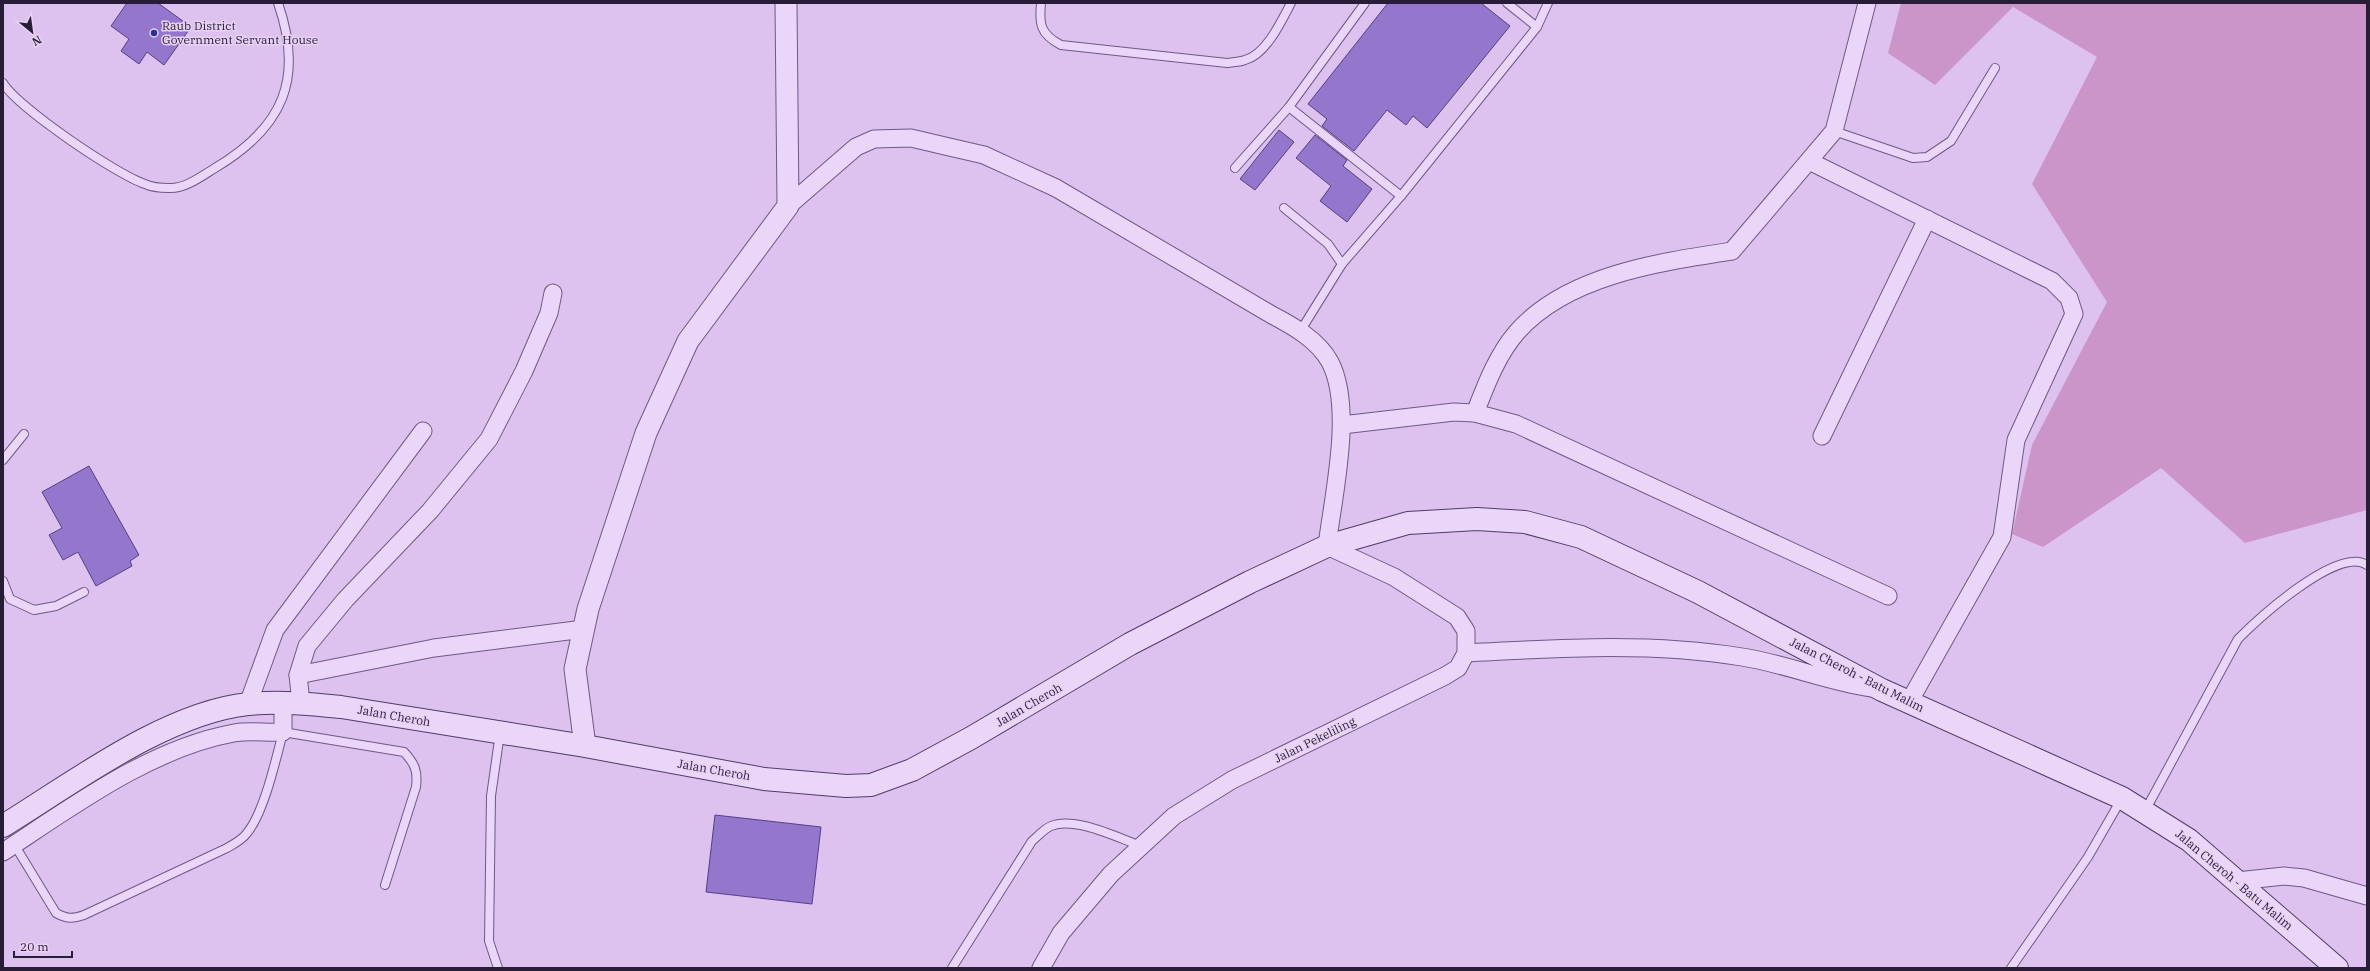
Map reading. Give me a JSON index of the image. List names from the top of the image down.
{
  "streets": {
    "main road": ["Jalan Cheroh - Batu Malim", "Jalan Cheroh"],
    "street": ["Jalan Pekeliling"]
  },
  "crossings": [
    ["Jalan Cheroh - Batu Malim", "Jalan Cheroh"]
  ],
  "places": ["Raub District Government Servant House"],
  "scale_bar": "20 m",
  "north": "bottom right"
}
